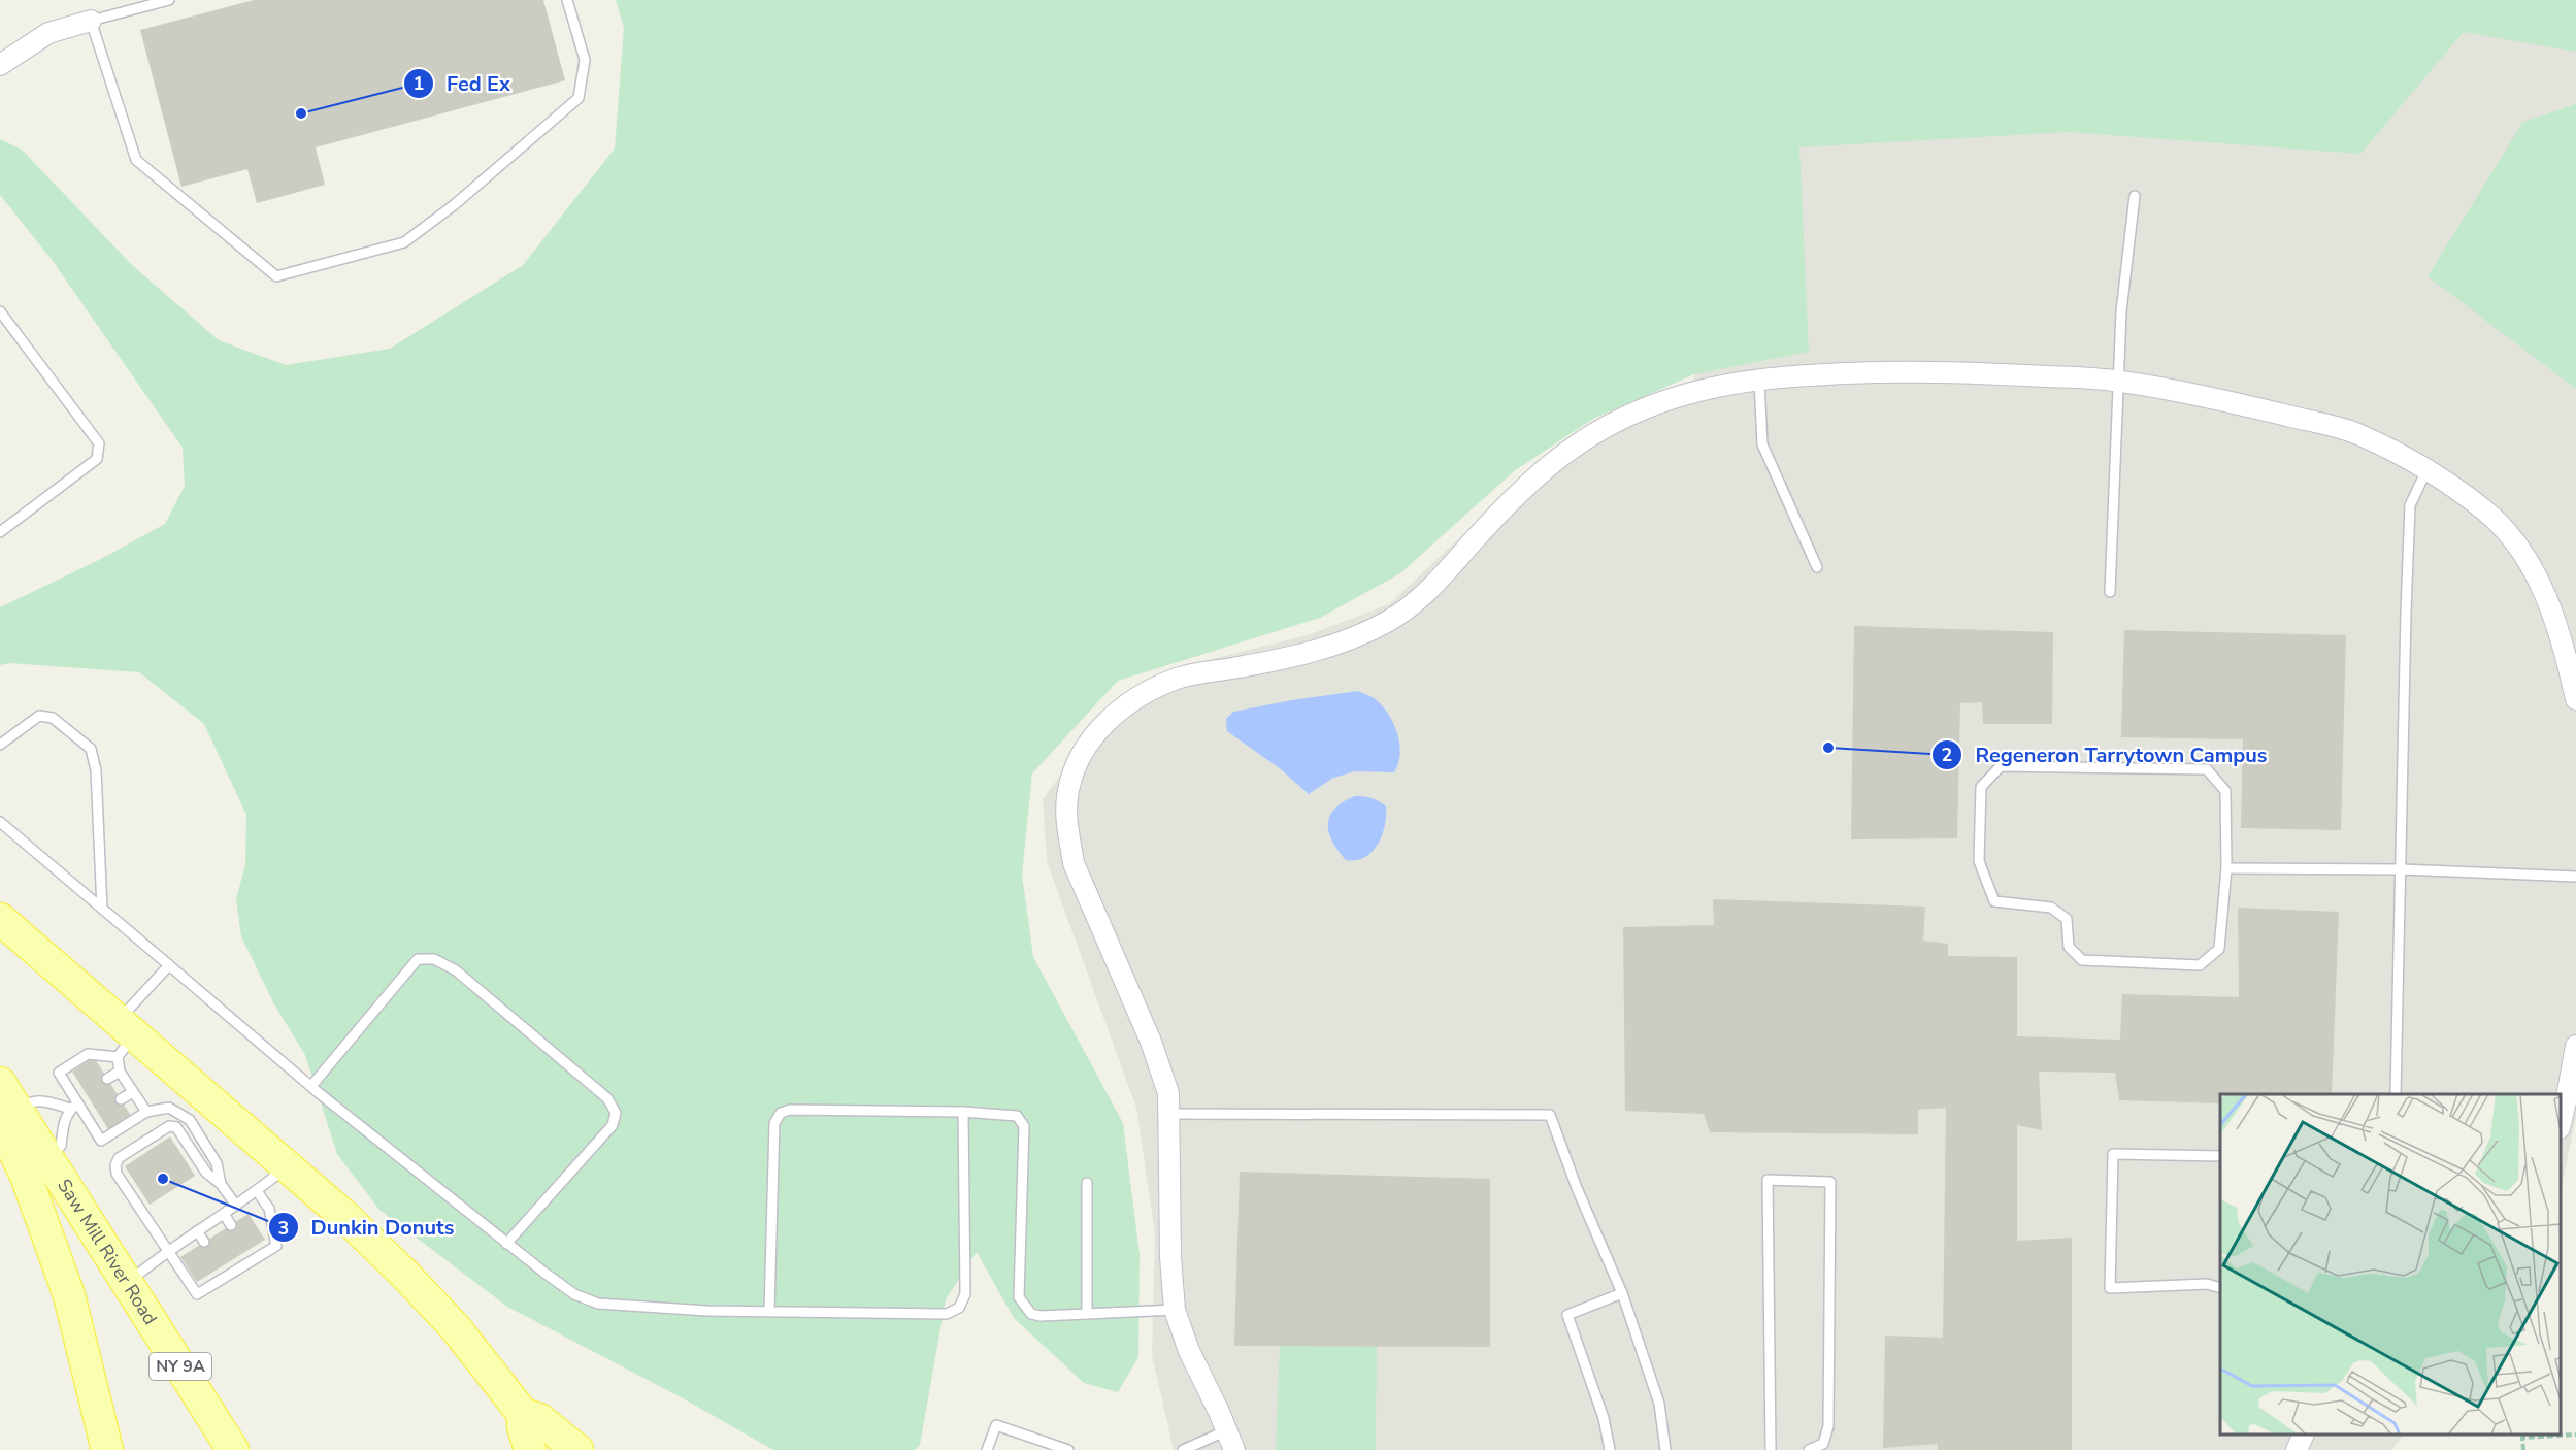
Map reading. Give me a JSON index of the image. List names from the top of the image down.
{
  "streets": {
    "main road": ["Saw Mill River Road", "NY 9A"]
  },
  "places": ["Fed Ex", "Regeneron Tarrytown Campus", "Dunkin Donuts"]
}
